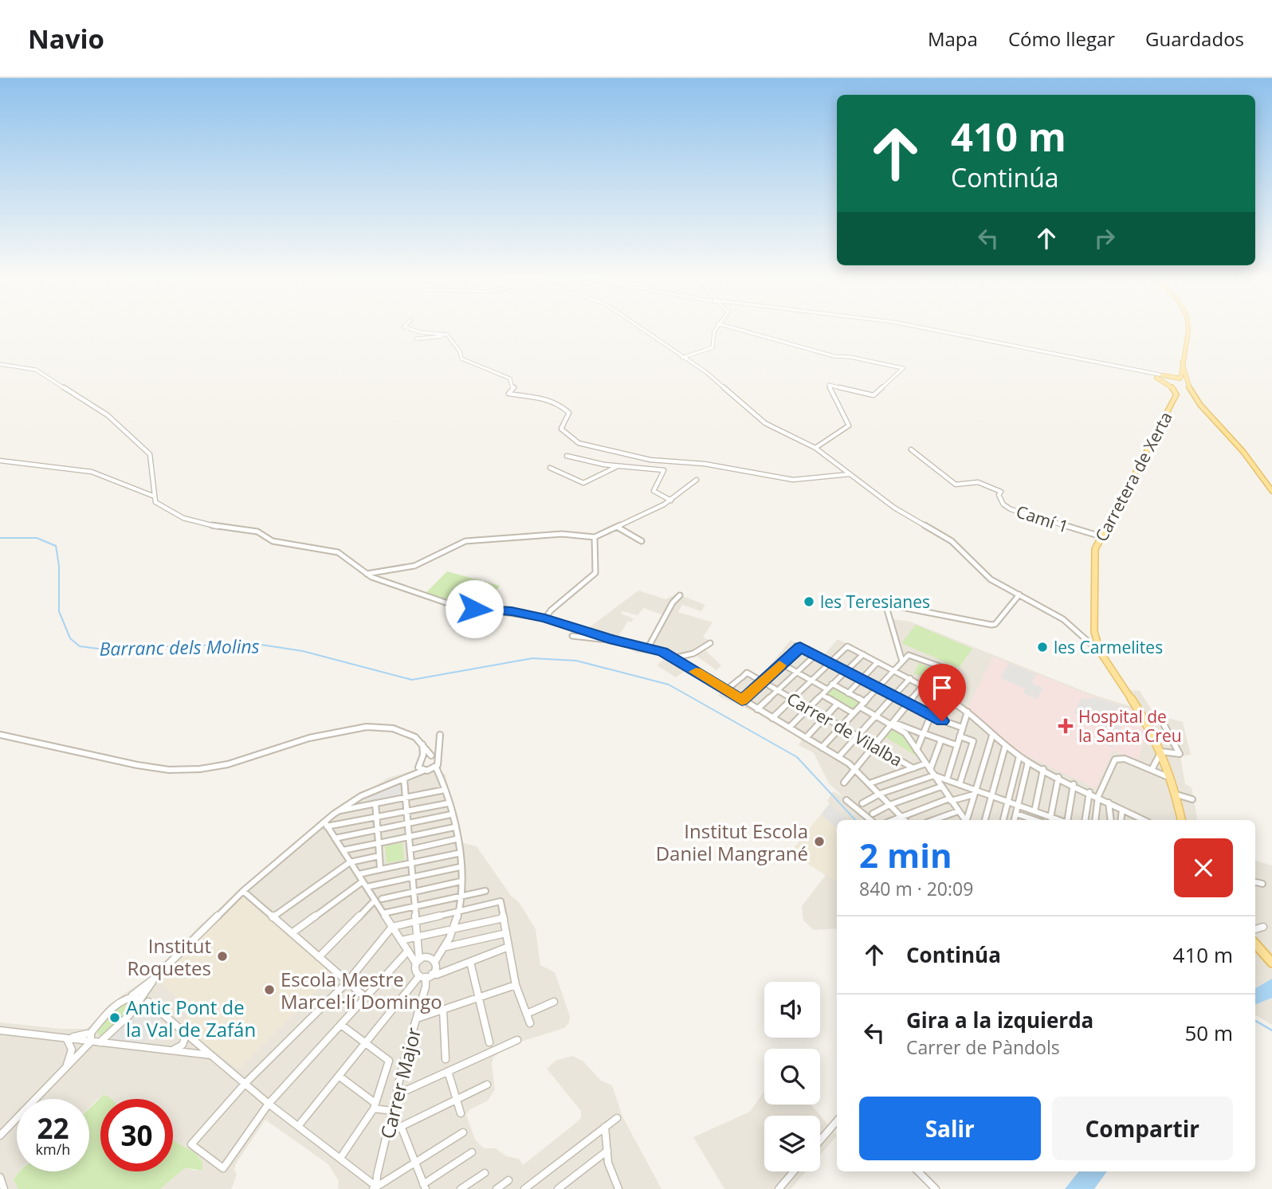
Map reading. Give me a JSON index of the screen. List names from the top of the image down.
{
  "streets": {
    "main road": ["Carretera de Xerta"],
    "street": ["Camí 1", "Carrer de Vilalba", "Carrer Major"]
  },
  "crossings": [
    ["Carretera de Xerta", "Camí 1"]
  ],
  "water": ["Barranc dels Molins"],
  "places": {
    "other": [
      "les Teresianes",
      "les Carmelites",
      "Institut Escola Daniel Mangrané",
      "Institut Roquetes",
      "Escola Mestre Marcel·lí Domingo",
      "Antic Pont de la Val de Zafán"
    ],
    "health": ["Hospital de la Santa Creu"]
  },
  "page": {
    "header": "Navio",
    "nav": ["Mapa", "Cómo llegar", "Guardados"],
    "turn": ["410 m", "Continúa"],
    "heading": ["2 min", "840 m · 20:09"],
    "list": [
      {
        "name": "Continúa",
        "value": "410 m"
      },
      {
        "name": "Gira a la izquierda",
        "note": "Carrer de Pàndols",
        "value": "50 m"
      }
    ],
    "buttons": ["Salir", "Compartir"],
    "speed": "22 km/h",
    "limit": "30"
  }
}
